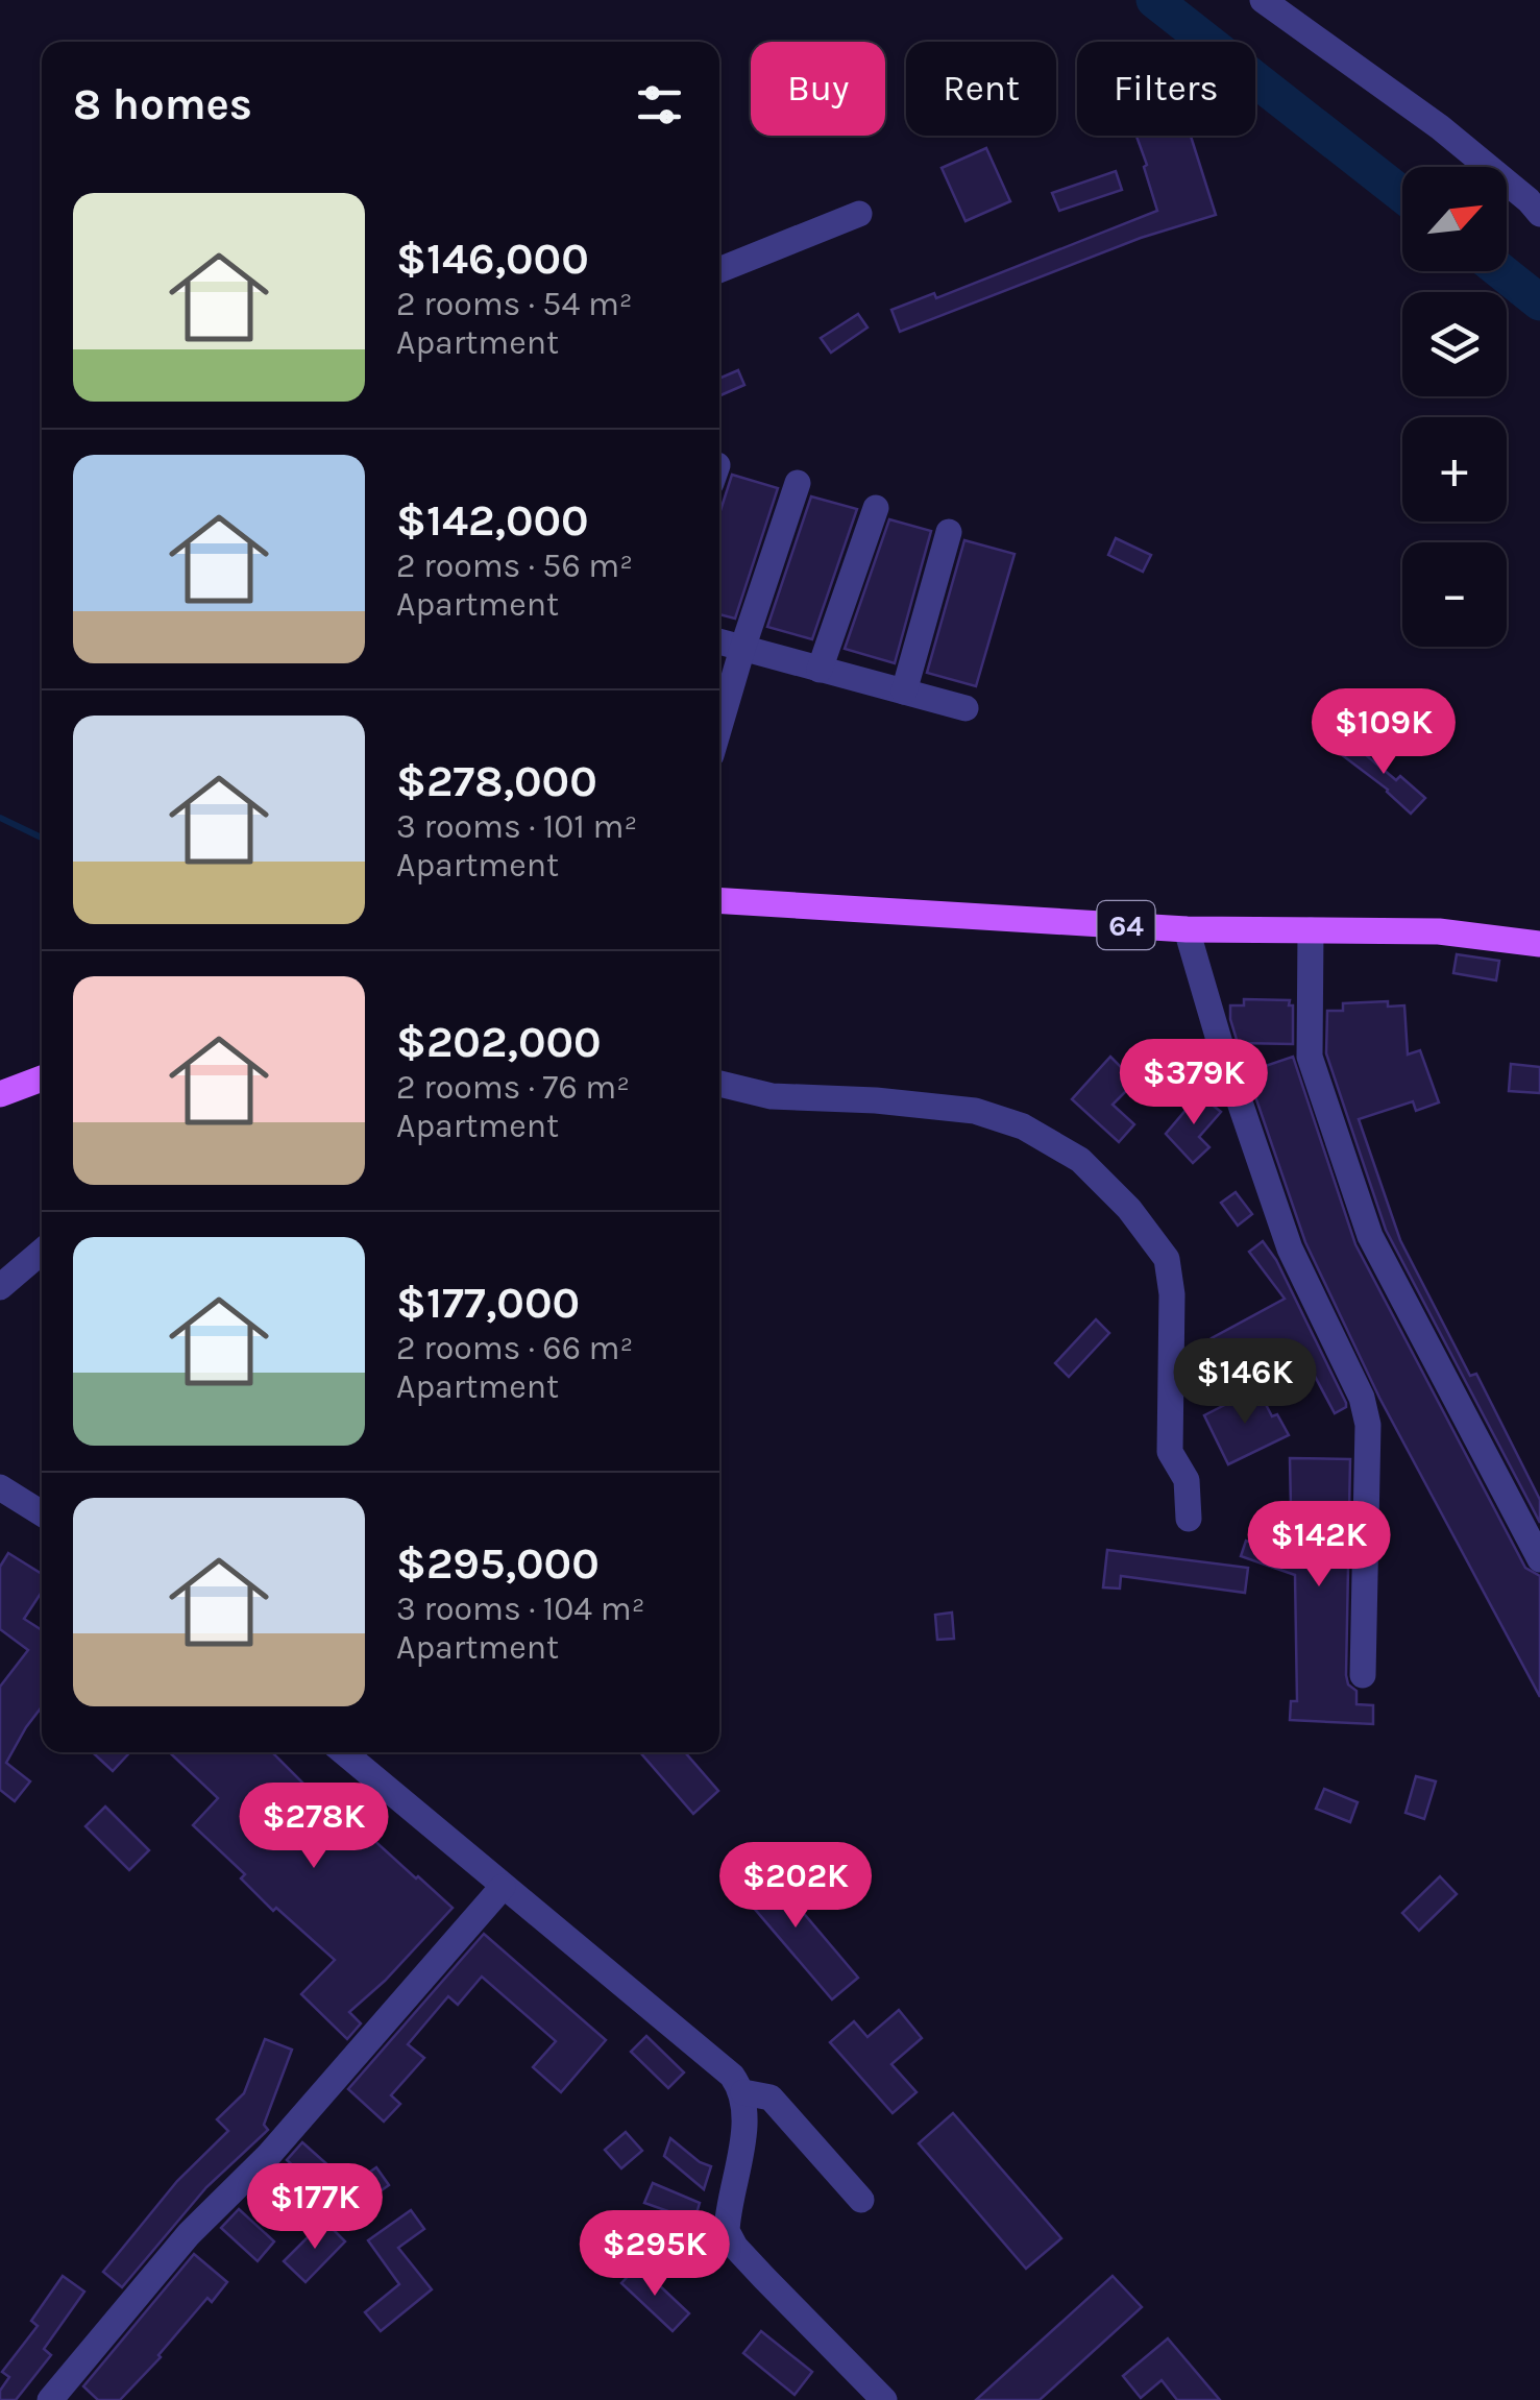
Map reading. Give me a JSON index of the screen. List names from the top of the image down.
{
  "streets": {
    "main road": ["64"]
  },
  "north": "top right",
  "page": {
    "chip": ["Buy", "Rent", "Filters"],
    "heading": "8 homes",
    "map_buttons": ["+", "−"],
    "list": [
      {
        "name": "$146,000",
        "note": "2 rooms · 54 m² · Apartment"
      },
      {
        "name": "$142,000",
        "note": "2 rooms · 56 m² · Apartment"
      },
      {
        "name": "$278,000",
        "note": "3 rooms · 101 m² · Apartment"
      },
      {
        "name": "$202,000",
        "note": "2 rooms · 76 m² · Apartment"
      },
      {
        "name": "$177,000",
        "note": "2 rooms · 66 m² · Apartment"
      },
      {
        "name": "$295,000",
        "note": "3 rooms · 104 m² · Apartment"
      }
    ],
    "price": [
      "$109K",
      "$379K",
      "$146K",
      "$142K",
      "$278K",
      "$202K",
      "$177K",
      "$295K"
    ]
  }
}
